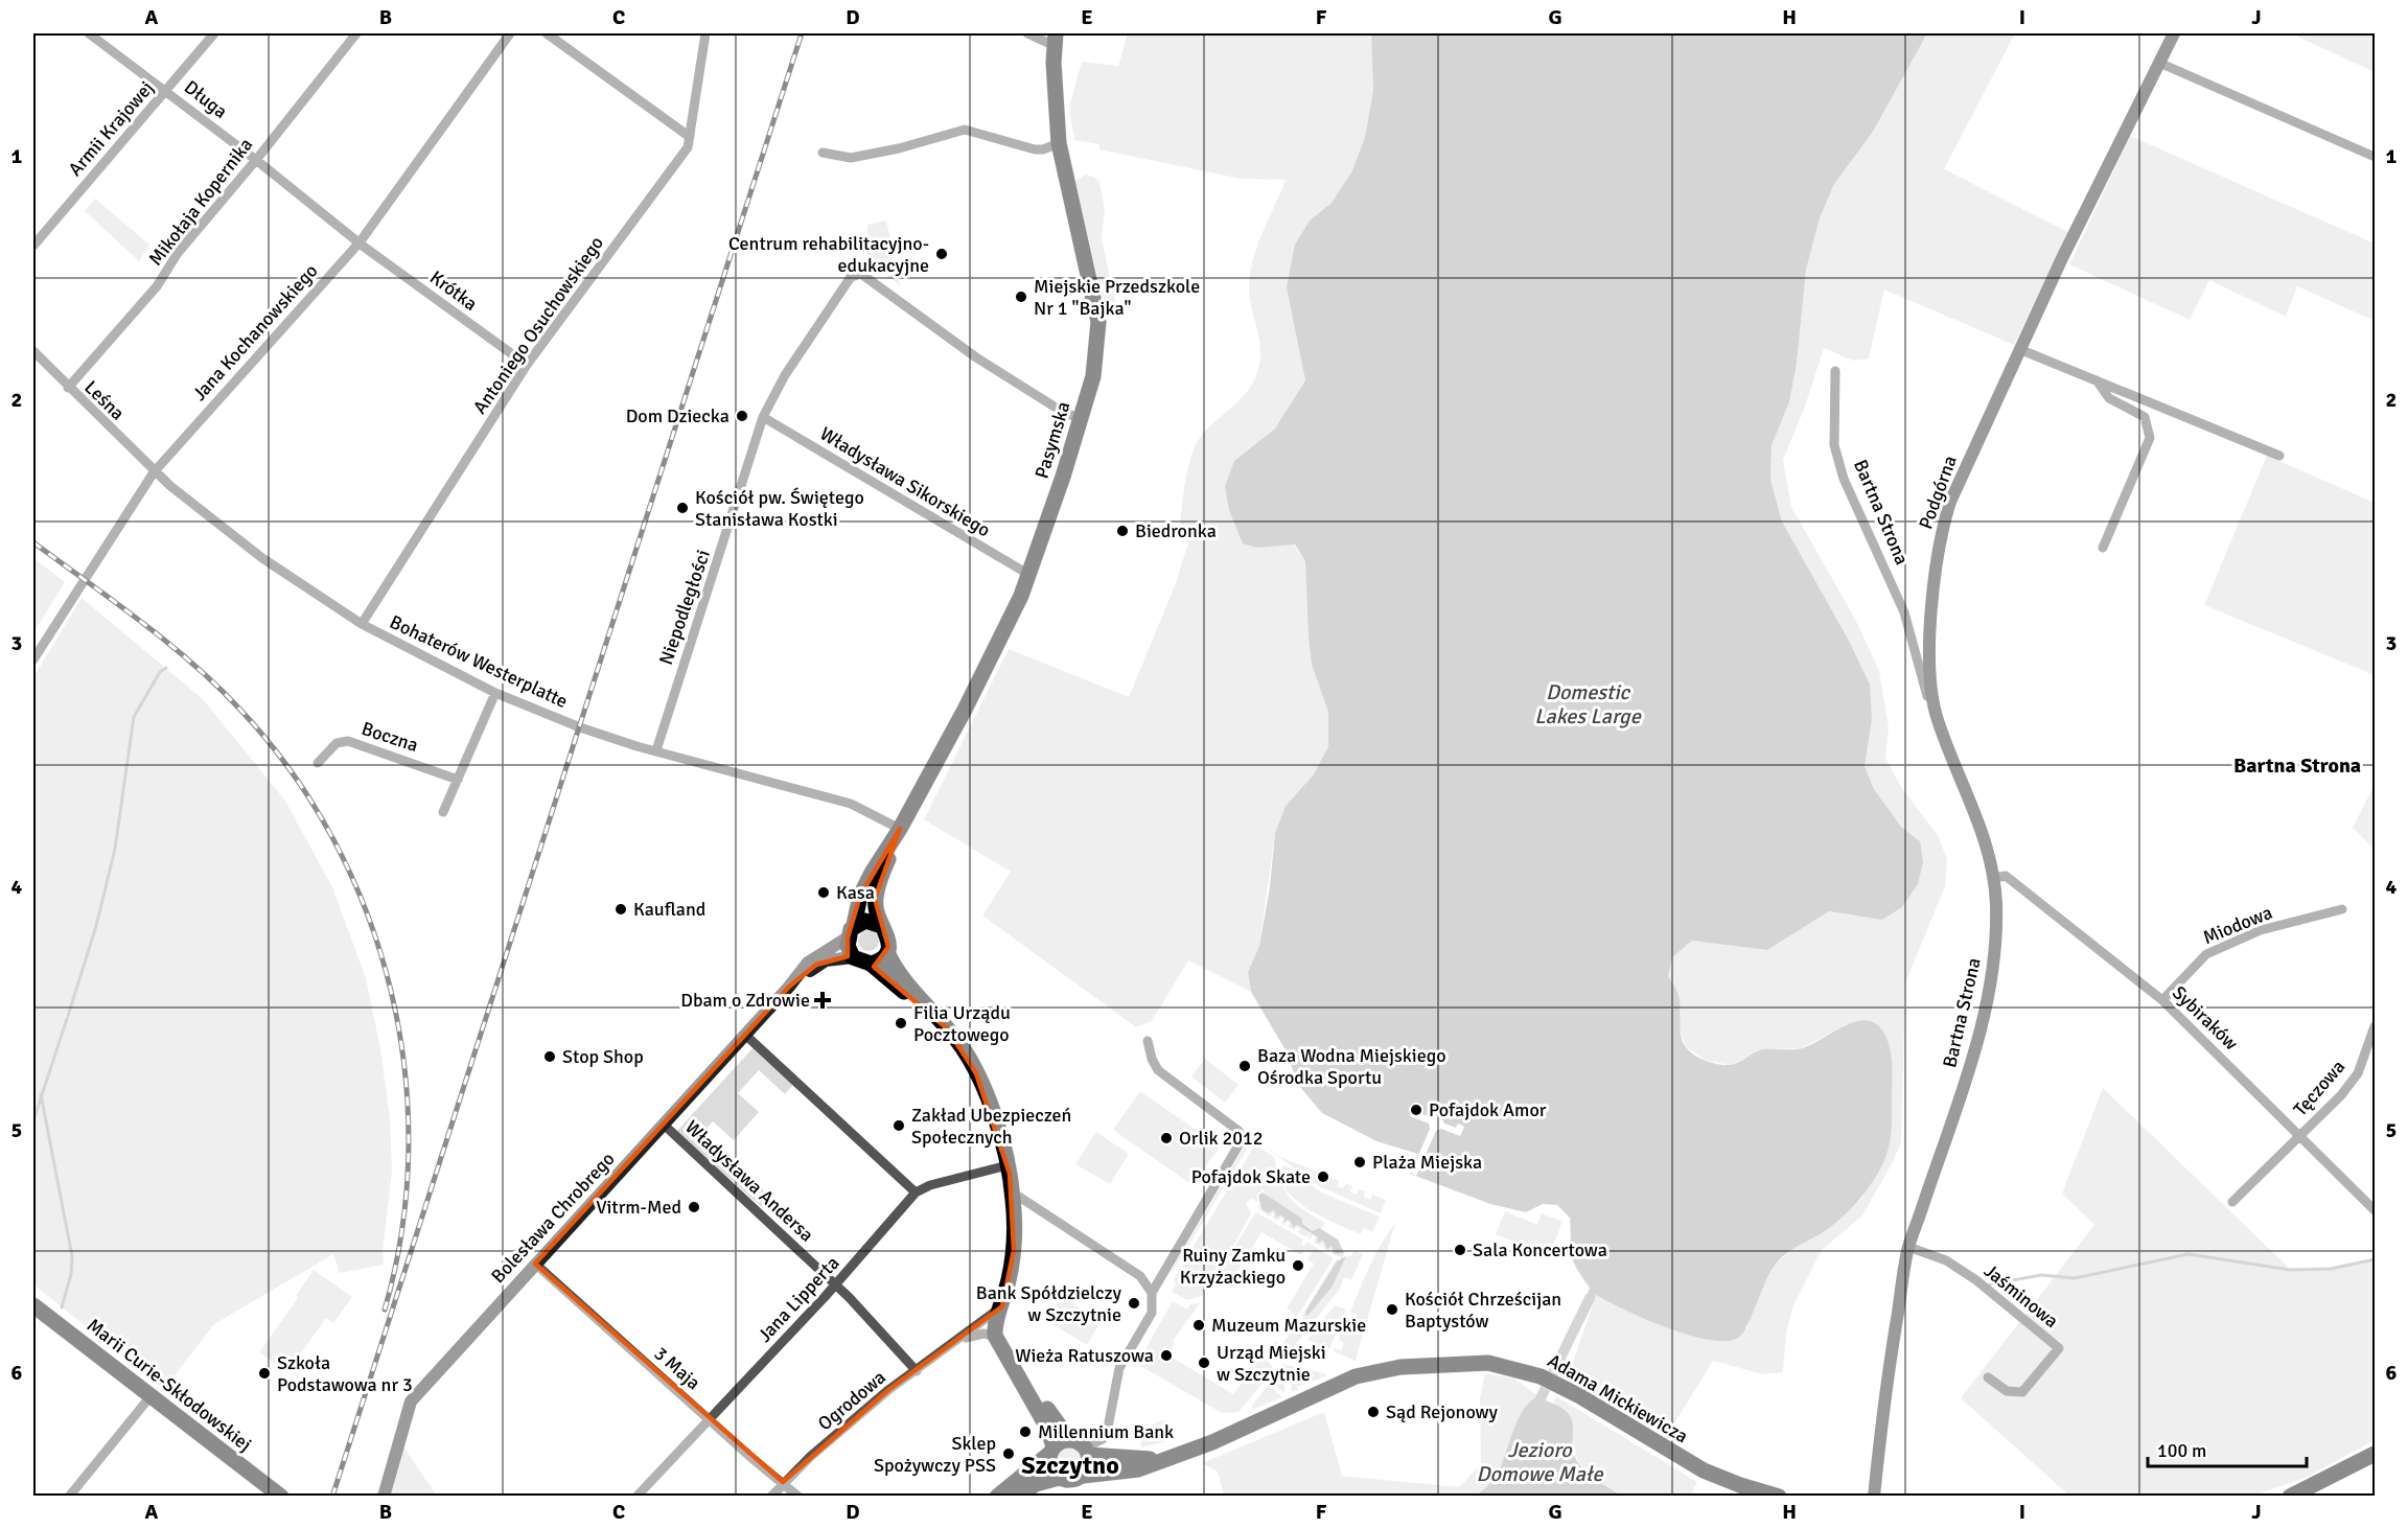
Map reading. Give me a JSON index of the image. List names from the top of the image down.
{
  "streets": {
    "main road": ["Pasymska", "Marii Curie-Skłodowskiej", "Adama Mickiewicza"],
    "street": [
      "Długa",
      "Armii Krajowej",
      "Mikołaja Kopernika",
      "Krótka",
      "Antoniego Osuchowskiego",
      "Jana Kochanowskiego",
      "Leśna",
      "Władysława Sikorskiego",
      "Podgórna",
      "Bartna Strona",
      "Niepodległości",
      "Bohaterów Westerplatte",
      "Boczna",
      "Miodowa",
      "Sybiraków",
      "Tęczowa",
      "Władysława Andersa",
      "Bolesława Chrobrego",
      "Jaśminowa",
      "Jana Lipperta",
      "3 Maja",
      "Ogrodowa"
    ]
  },
  "crossings": [
    ["Długa", "Armii Krajowej"],
    ["Długa", "Mikołaja Kopernika"],
    ["Długa", "Krótka"],
    ["Długa", "Jana Kochanowskiego"],
    ["Mikołaja Kopernika", "Leśna"],
    ["Krótka", "Antoniego Osuchowskiego"],
    ["Krótka", "Jana Kochanowskiego"],
    ["Antoniego Osuchowskiego", "Bohaterów Westerplatte"],
    ["Jana Kochanowskiego", "Leśna"],
    ["Jana Kochanowskiego", "Bohaterów Westerplatte"],
    ["Leśna", "Bohaterów Westerplatte"],
    ["Pasymska", "Władysława Sikorskiego"],
    ["Pasymska", "Niepodległości"],
    ["Pasymska", "Bohaterów Westerplatte"],
    ["Pasymska", "Bolesława Chrobrego"],
    ["Władysława Sikorskiego", "Niepodległości"],
    ["Podgórna", "Bartna Strona"],
    ["Bartna Strona", "Sybiraków"],
    ["Bartna Strona", "Jaśminowa"],
    ["Niepodległości", "Bohaterów Westerplatte"],
    ["Miodowa", "Sybiraków"],
    ["Sybiraków", "Tęczowa"],
    ["Władysława Andersa", "Bolesława Chrobrego"],
    ["Władysława Andersa", "Jana Lipperta"],
    ["Władysława Andersa", "Ogrodowa"],
    ["Bolesława Chrobrego", "3 Maja"],
    ["Jana Lipperta", "3 Maja"],
    ["3 Maja", "Ogrodowa"]
  ],
  "districts": ["Bartna Strona", "Szczytno"],
  "water": ["Domestic Lakes Large", "Jezioro Domowe Małe"],
  "places": {
    "other": [
      "Centrum rehabilitacyjno- edukacyjne",
      "Miejskie Przedszkole Nr 1 \"Bajka\"",
      "Dom Dziecka",
      "Kościół pw. Świętego Stanisława Kostki",
      "Biedronka",
      "Kasa",
      "Kaufland",
      "Filia Urządu Pocztowego",
      "Stop Shop",
      "Baza Wodna Miejskiego Ośrodka Sportu",
      "Pofajdok Amor",
      "Zakład Ubezpieczeń Społecznych",
      "Orlik 2012",
      "Plaża Miejska",
      "Pofajdok Skate",
      "Vitrm-Med",
      "Sala Koncertowa",
      "Ruiny Zamku Krzyżackiego",
      "Bank Spółdzielczy w Szczytnie",
      "Kościół Chrześcijan Baptystów",
      "Muzeum Mazurskie",
      "Wieża Ratuszowa",
      "Urząd Miejski w Szczytnie",
      "Szkoła Podstawowa nr 3",
      "Sąd Rejonowy",
      "Millennium Bank",
      "Sklep Spożywczy PSS"
    ],
    "health": ["Dbam o Zdrowie"]
  },
  "scale_bar": "100 m",
  "grid": {
    "columns": [
      "A",
      "B",
      "C",
      "D",
      "E",
      "F",
      "G",
      "H",
      "I",
      "J"
    ],
    "rows": [
      "1",
      "2",
      "3",
      "4",
      "5",
      "6"
    ]
  }
}
